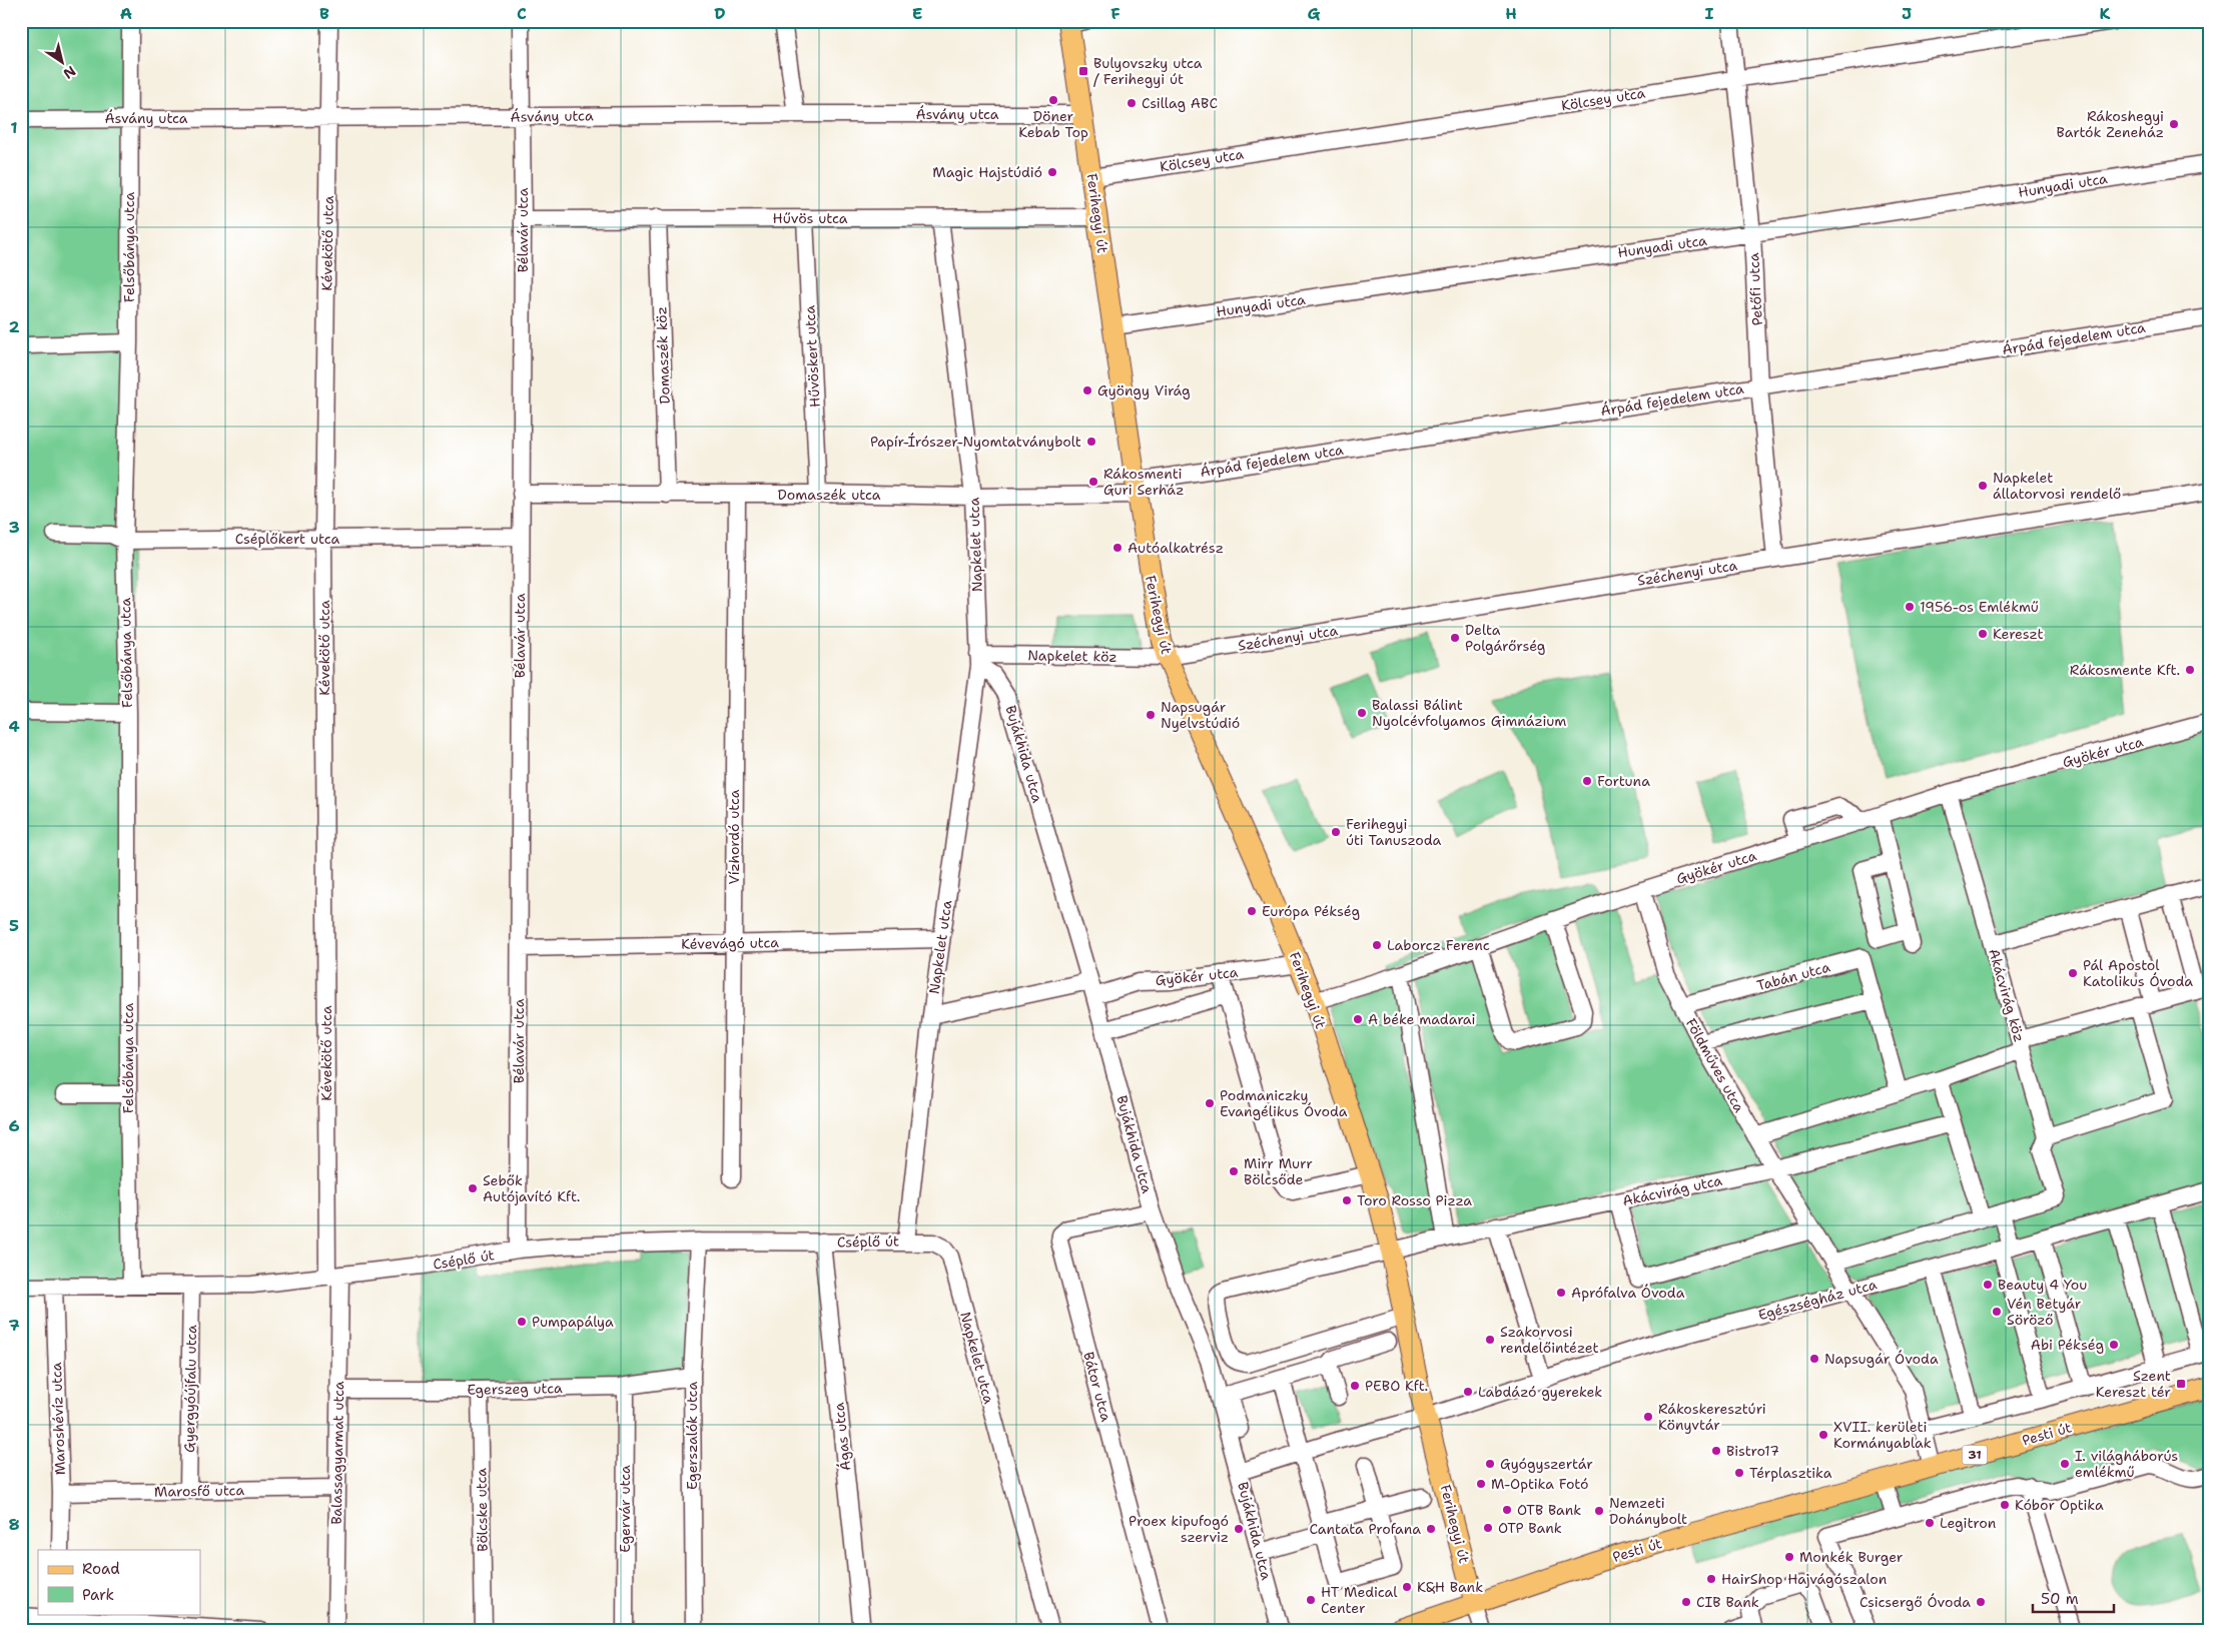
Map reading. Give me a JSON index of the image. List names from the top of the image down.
{
  "streets": {
    "main road": ["Ferihegyi út", "Pesti út", "31"],
    "street": [
      "Kölcsey utca",
      "Ásvány utca",
      "Hunyadi utca",
      "Hűvös utca",
      "Bélavár utca",
      "Kévekötő utca",
      "Felsőbánya utca",
      "Petőfi utca",
      "Árpád fejedelem utca",
      "Domaszék köz",
      "Hűvöskert utca",
      "Domaszék utca",
      "Cséplőkert utca",
      "Napkelet utca",
      "Széchenyi utca",
      "Napkelet köz",
      "Gyökér utca",
      "Bujákhida utca",
      "Vízhordó utca",
      "Kévevágó utca",
      "Tabán utca",
      "Akácvirág köz",
      "Földműves utca",
      "Akácvirág utca",
      "Cséplő út",
      "Egészségház utca",
      "Bátor utca",
      "Gyergyóújfalu utca",
      "Egerszeg utca",
      "Maroshévíz utca",
      "Egerszalók utca",
      "Ágas utca",
      "Balassagyarmat utca",
      "Marosfő utca",
      "Egervár utca",
      "Bölcske utca"
    ]
  },
  "crossings": [
    ["Kölcsey utca", "Ferihegyi út"],
    ["Kölcsey utca", "Petőfi utca"],
    ["Ásvány utca", "Ferihegyi út"],
    ["Ásvány utca", "Bélavár utca"],
    ["Ásvány utca", "Kévekötő utca"],
    ["Ásvány utca", "Felsőbánya utca"],
    ["Hunyadi utca", "Ferihegyi út"],
    ["Hunyadi utca", "Petőfi utca"],
    ["Ferihegyi út", "Hűvös utca"],
    ["Ferihegyi út", "Árpád fejedelem utca"],
    ["Ferihegyi út", "Domaszék utca"],
    ["Ferihegyi út", "Széchenyi utca"],
    ["Ferihegyi út", "Napkelet köz"],
    ["Ferihegyi út", "Gyökér utca"],
    ["Ferihegyi út", "Bujákhida utca"],
    ["Ferihegyi út", "Akácvirág utca"],
    ["Ferihegyi út", "Egészségház utca"],
    ["Ferihegyi út", "Pesti út"],
    ["Hűvös utca", "Bélavár utca"],
    ["Hűvös utca", "Domaszék köz"],
    ["Hűvös utca", "Hűvöskert utca"],
    ["Hűvös utca", "Napkelet utca"],
    ["Bélavár utca", "Domaszék utca"],
    ["Bélavár utca", "Cséplőkert utca"],
    ["Bélavár utca", "Kévevágó utca"],
    ["Bélavár utca", "Cséplő út"],
    ["Kévekötő utca", "Cséplőkert utca"],
    ["Kévekötő utca", "Cséplő út"],
    ["Kévekötő utca", "Balassagyarmat utca"],
    ["Felsőbánya utca", "Cséplőkert utca"],
    ["Felsőbánya utca", "Cséplő út"],
    ["Petőfi utca", "Árpád fejedelem utca"],
    ["Petőfi utca", "Széchenyi utca"],
    ["Árpád fejedelem utca", "Domaszék utca"],
    ["Domaszék köz", "Domaszék utca"],
    ["Hűvöskert utca", "Domaszék utca"],
    ["Domaszék utca", "Napkelet utca"],
    ["Domaszék utca", "Vízhordó utca"],
    ["Napkelet utca", "Napkelet köz"],
    ["Napkelet utca", "Gyökér utca"],
    ["Napkelet utca", "Bujákhida utca"],
    ["Napkelet utca", "Kévevágó utca"],
    ["Napkelet utca", "Cséplő út"],
    ["Széchenyi utca", "Napkelet köz"],
    ["Napkelet köz", "Bujákhida utca"],
    ["Gyökér utca", "Bujákhida utca"],
    ["Gyökér utca", "Akácvirág köz"],
    ["Gyökér utca", "Földműves utca"],
    ["Bujákhida utca", "Bátor utca"],
    ["Vízhordó utca", "Kévevágó utca"],
    ["Tabán utca", "Földműves utca"],
    ["Földműves utca", "Akácvirág utca"],
    ["Földműves utca", "Egészségház utca"],
    ["Földműves utca", "Pesti út"],
    ["Cséplő út", "Gyergyóújfalu utca"],
    ["Cséplő út", "Maroshévíz utca"],
    ["Cséplő út", "Egerszalók utca"],
    ["Cséplő út", "Ágas utca"],
    ["Cséplő út", "Balassagyarmat utca"],
    ["Gyergyóújfalu utca", "Marosfő utca"],
    ["Egerszeg utca", "Egerszalók utca"],
    ["Egerszeg utca", "Balassagyarmat utca"],
    ["Egerszeg utca", "Egervár utca"],
    ["Egerszeg utca", "Bölcske utca"],
    ["Maroshévíz utca", "Marosfő utca"],
    ["Balassagyarmat utca", "Marosfő utca"]
  ],
  "places": {
    "transit": ["Bulyovszky utca / Ferihegyi út", "Szent Kereszt tér"],
    "other": [
      "Döner Kebab Top",
      "Csillag ABC",
      "Rákoshegyi Bartók Zeneház",
      "Magic Hajstúdió",
      "Gyöngy Virág",
      "Papír-Írószer-Nyomtatványbolt",
      "Rákosmenti Guri Serház",
      "Napkelet állatorvosi rendelő",
      "Autóalkatrész",
      "1956-os Emlékmű",
      "Kereszt",
      "Delta Polgárőrség",
      "Rákosmente Kft.",
      "Balassi Bálint Nyolcévfolyamos Gimnázium",
      "Napsugár Nyelvstúdió",
      "Fortuna",
      "Ferihegyi úti Tanuszoda",
      "Európa Pékség",
      "Laborcz Ferenc",
      "Pál Apostol Katolikus Óvoda",
      "A béke madarai",
      "Podmaniczky Evangélikus Óvoda",
      "Mirr Murr Bölcsőde",
      "Sebők Autójavító Kft.",
      "Toro Rosso Pizza",
      "Beauty 4 You",
      "Aprófalva Óvoda",
      "Vén Betyár Söröző",
      "Pumpapálya",
      "Szakorvosi rendelőintézet",
      "Abi Pékség",
      "Napsugár Óvoda",
      "PEBO Kft.",
      "Labdázó gyerekek",
      "Rákoskeresztúri Könyvtár",
      "XVII. kerületi Kormányablak",
      "Bistro17",
      "Gyógyszertár",
      "I. világháborús emlékmű",
      "Térplasztika",
      "M-Optika Fotó",
      "Kóbor Optika",
      "OTB Bank",
      "Nemzeti Dohánybolt",
      "Legitron",
      "OTP Bank",
      "Proex kipufogó szerviz",
      "Cantata Profana",
      "Monkék Burger",
      "HairShop Hajvágószalon",
      "K&H Bank",
      "HT Medical Center",
      "CIB Bank",
      "Csicsergő Óvoda"
    ]
  },
  "legend": ["Road", "Park"],
  "scale_bar": "50 m",
  "north": "bottom right",
  "grid": {
    "columns": [
      "A",
      "B",
      "C",
      "D",
      "E",
      "F",
      "G",
      "H",
      "I",
      "J",
      "K"
    ],
    "rows": [
      "1",
      "2",
      "3",
      "4",
      "5",
      "6",
      "7",
      "8"
    ]
  }
}
